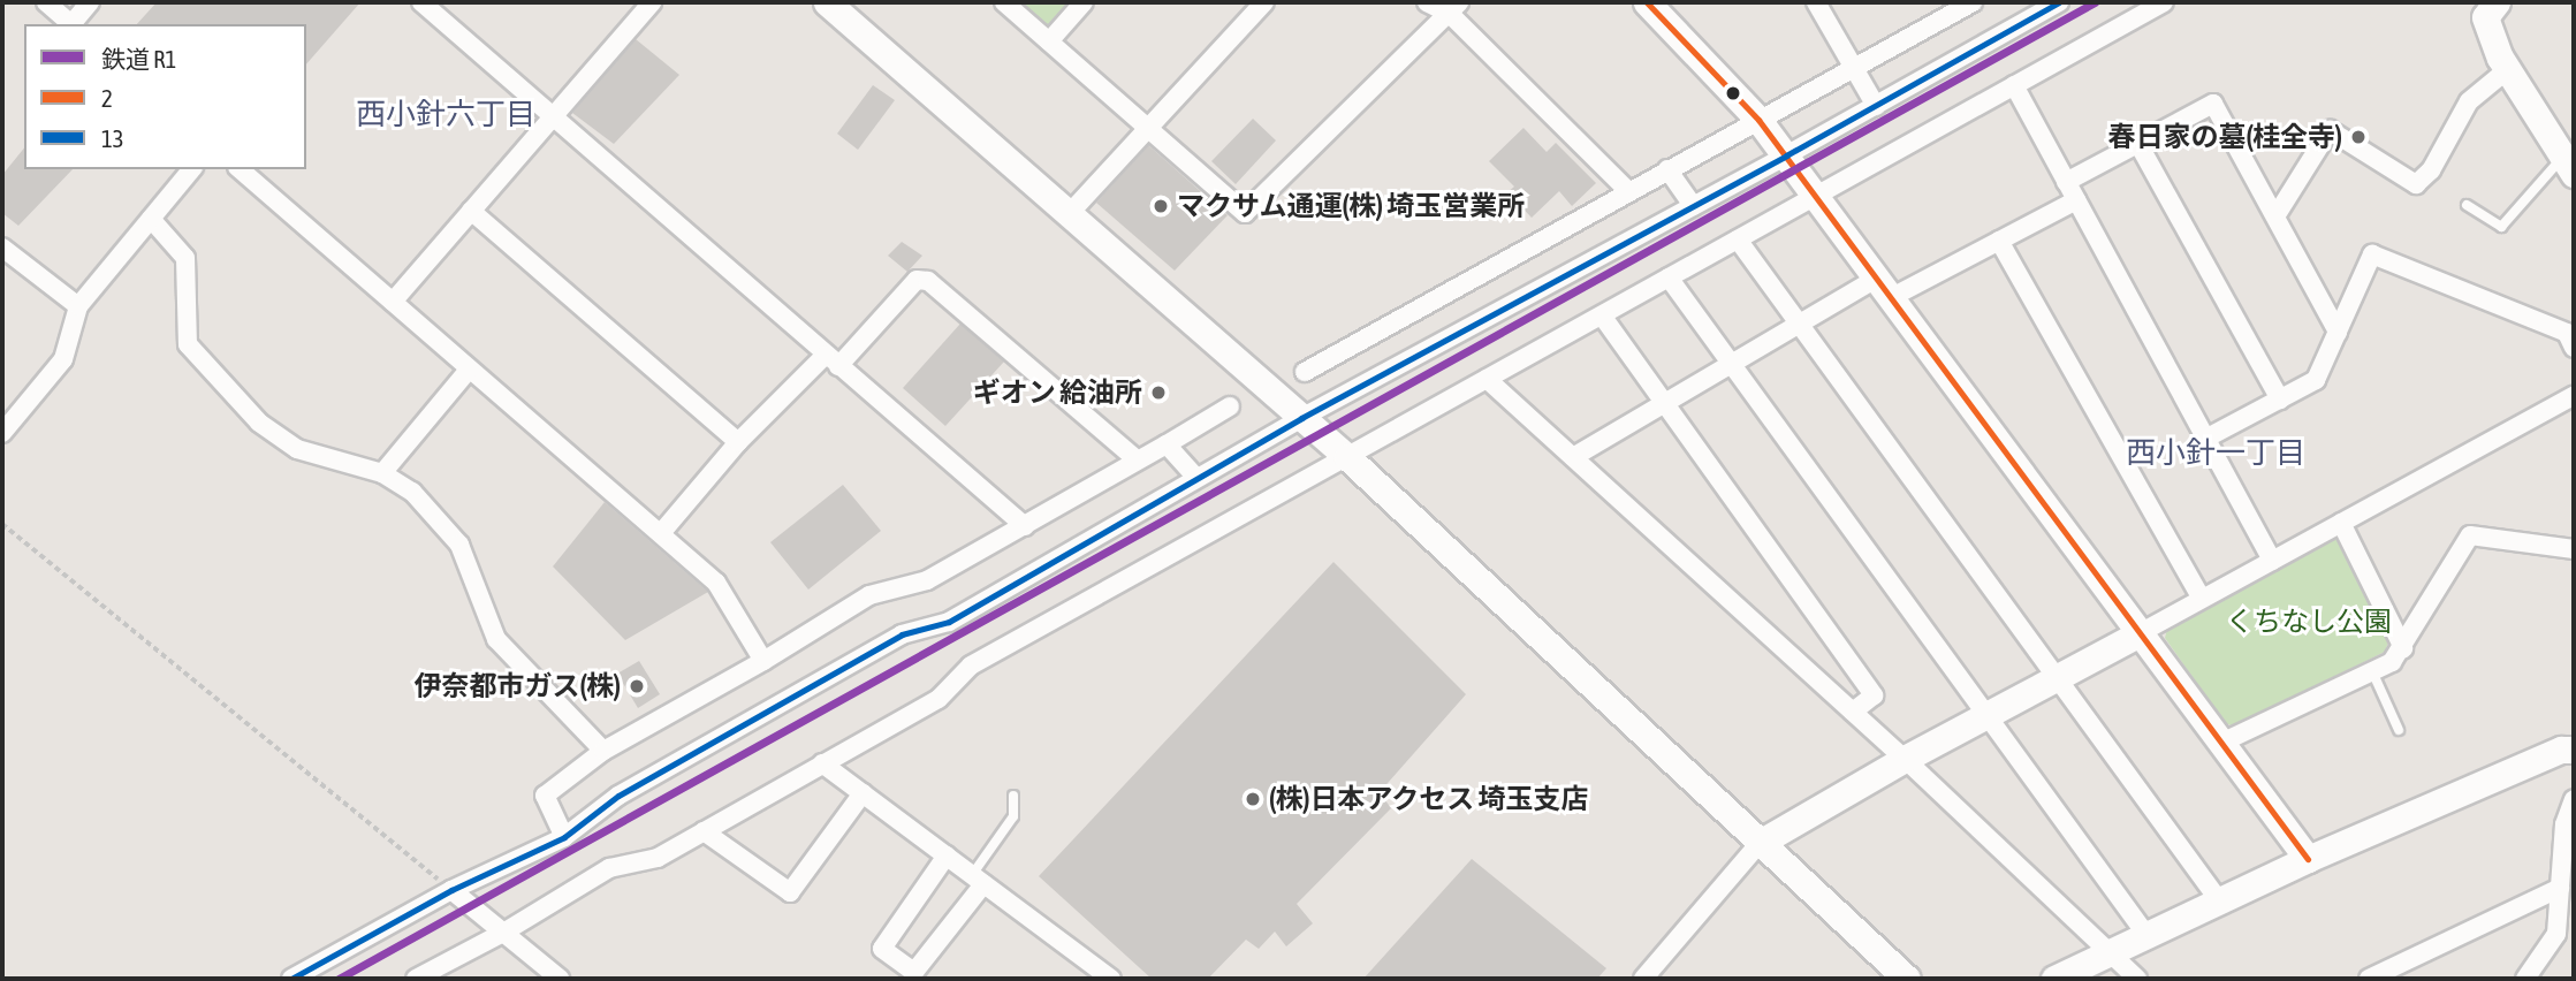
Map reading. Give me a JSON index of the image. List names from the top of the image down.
{
  "districts": ["西小針六丁目", "西小針一丁目"],
  "parks": ["くちなし公園"],
  "places": [
    "春日家の墓(桂全寺)",
    "マクサム通運(株) 埼玉営業所",
    "ギオン 給油所",
    "伊奈都市ガス(株)",
    "(株)日本アクセス 埼玉支店"
  ],
  "lines": ["rail line R1", "transit line 2", "transit line 13"],
  "legend": ["鉄道 R1", "2", "13"]
}
